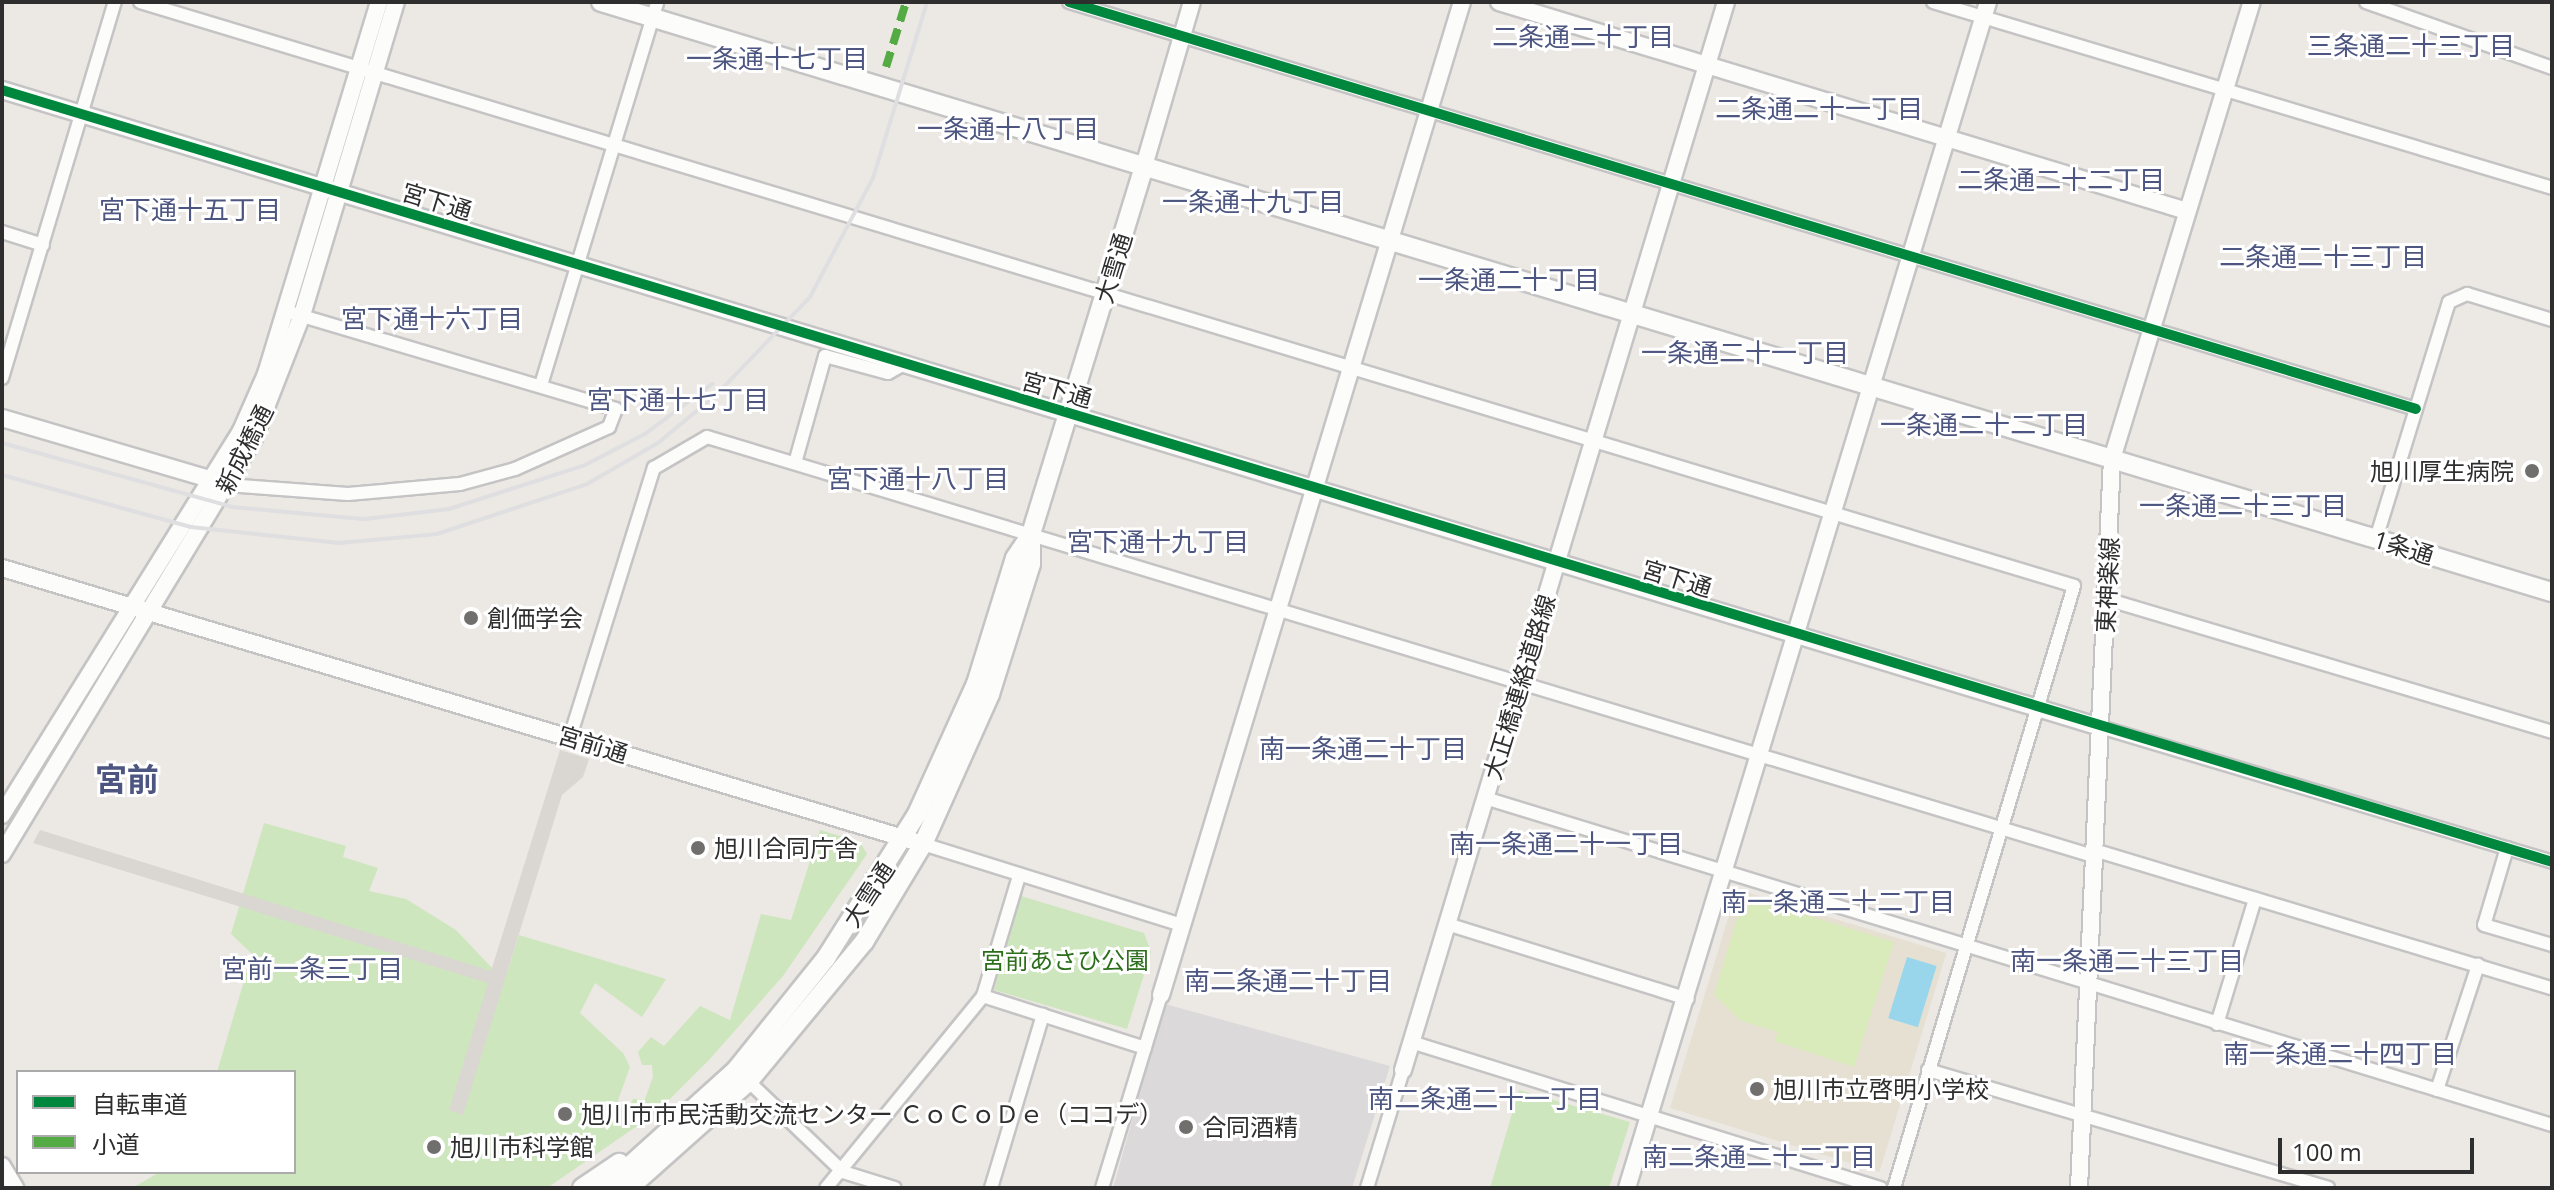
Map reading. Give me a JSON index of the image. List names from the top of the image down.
{
  "streets": {
    "main road": ["大雪通", "1条通"],
    "street": [
      "宮下通",
      "新成橋通",
      "東神楽線",
      "大正橋連絡道路線",
      "宮前通"
    ]
  },
  "crossings": [
    ["宮下通", "大雪通"],
    ["宮下通", "新成橋通"],
    ["宮下通", "東神楽線"],
    ["宮下通", "大正橋連絡道路線"],
    ["大雪通", "1条通"],
    ["大雪通", "宮前通"],
    ["新成橋通", "宮前通"],
    ["1条通", "東神楽線"],
    ["1条通", "大正橋連絡道路線"]
  ],
  "districts": [
    "二条通二十丁目",
    "三条通二十三丁目",
    "一条通十七丁目",
    "二条通二十一丁目",
    "一条通十八丁目",
    "二条通二十二丁目",
    "一条通十九丁目",
    "宮下通十五丁目",
    "二条通二十三丁目",
    "一条通二十丁目",
    "宮下通十六丁目",
    "一条通二十一丁目",
    "宮下通十七丁目",
    "一条通二十二丁目",
    "宮下通十八丁目",
    "一条通二十三丁目",
    "宮下通十九丁目",
    "南一条通二十丁目",
    "宮前",
    "南一条通二十一丁目",
    "南一条通二十二丁目",
    "南一条通二十三丁目",
    "宮前一条三丁目",
    "南二条通二十丁目",
    "南一条通二十四丁目",
    "南二条通二十一丁目",
    "南二条通二十二丁目"
  ],
  "parks": ["宮前あさひ公園"],
  "places": [
    "旭川厚生病院",
    "創価学会",
    "旭川合同庁舎",
    "旭川市立啓明小学校",
    "旭川市市民活動交流センター ＣｏＣｏＤｅ（ココデ）",
    "合同酒精",
    "旭川市科学館"
  ],
  "legend": ["自転車道", "小道"],
  "scale_bar": "100 m"
}
